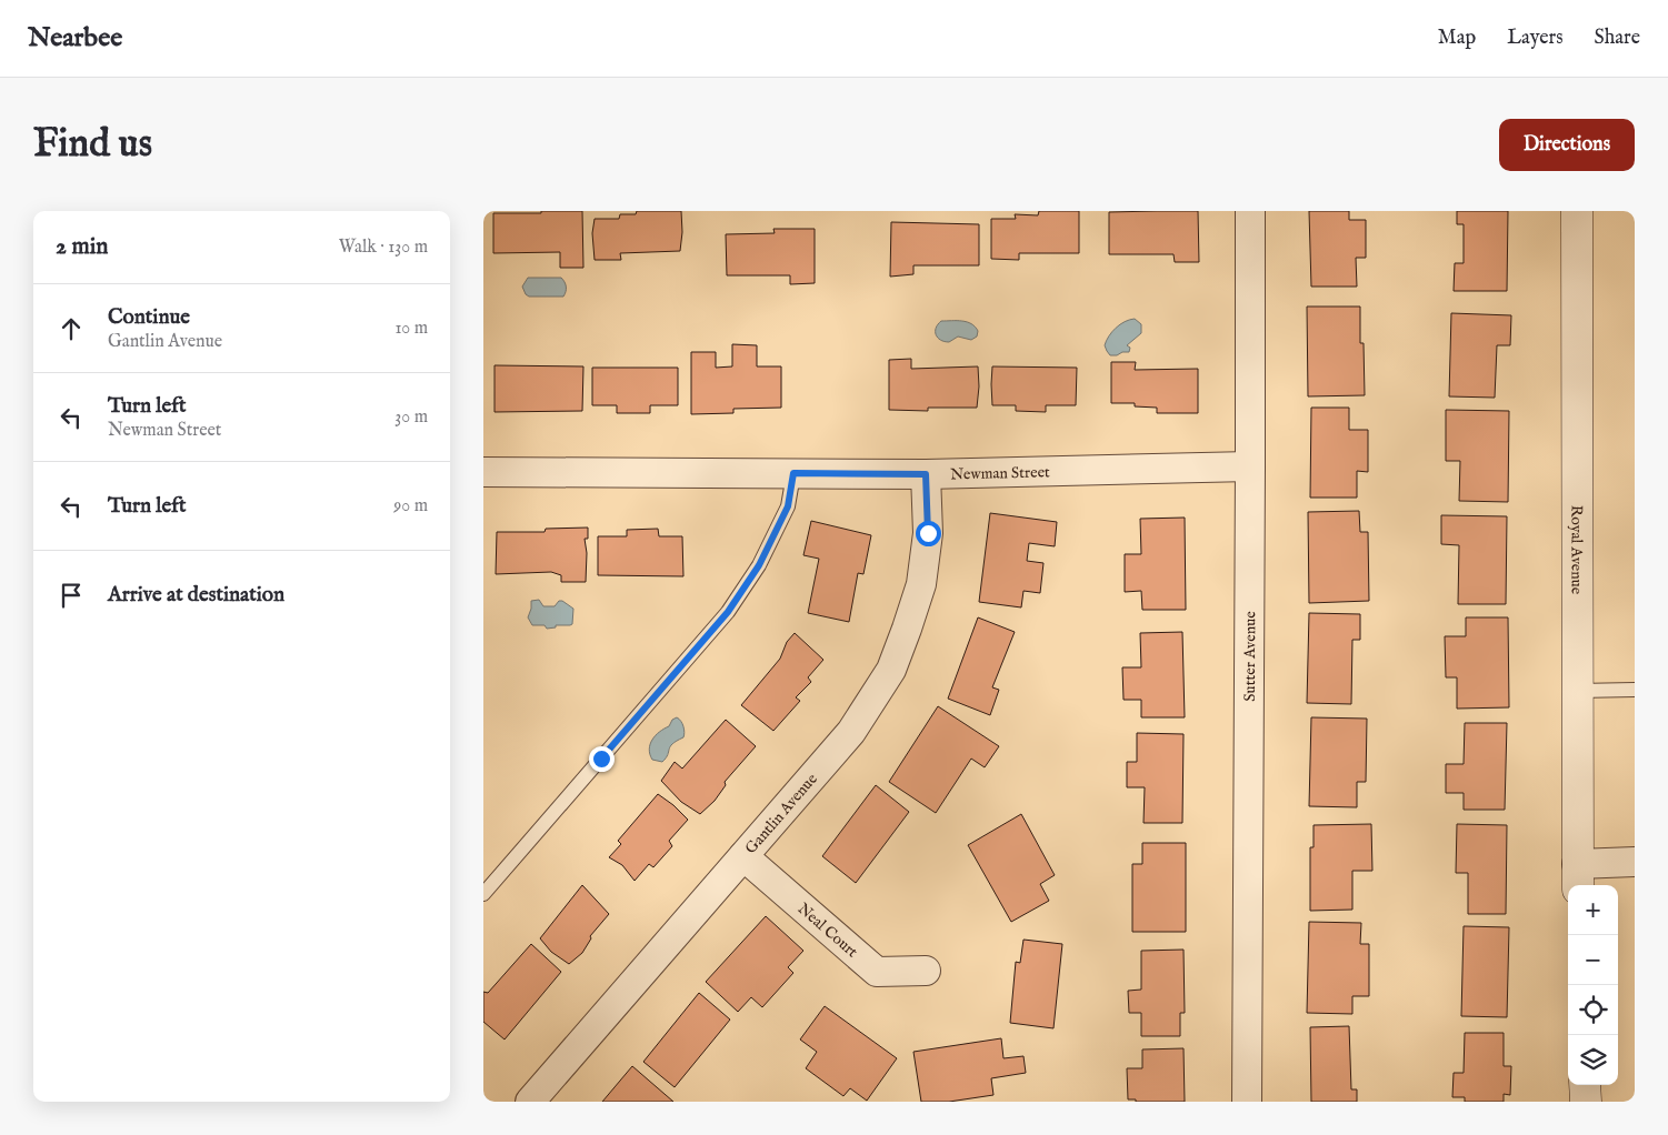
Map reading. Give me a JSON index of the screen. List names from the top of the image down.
{
  "streets": {
    "main road": ["Royal Avenue"],
    "street": [
      "Newman Street",
      "Sutter Avenue",
      "Gantlin Avenue",
      "Neal Court"
    ]
  },
  "crossings": [
    ["Newman Street", "Sutter Avenue"],
    ["Newman Street", "Gantlin Avenue"],
    ["Gantlin Avenue", "Neal Court"]
  ],
  "page": {
    "header": "Nearbee",
    "nav": ["Map", "Layers", "Share"],
    "buttons": "Directions",
    "title": "Find us",
    "heading": ["2 min", "Walk · 130 m"],
    "list": [
      ["Continue", "Gantlin Avenue", "10 m"],
      ["Turn left", "Newman Street", "30 m"],
      ["Turn left", "90 m"],
      "Arrive at destination"
    ],
    "map_buttons": ["+", "−"]
  }
}
